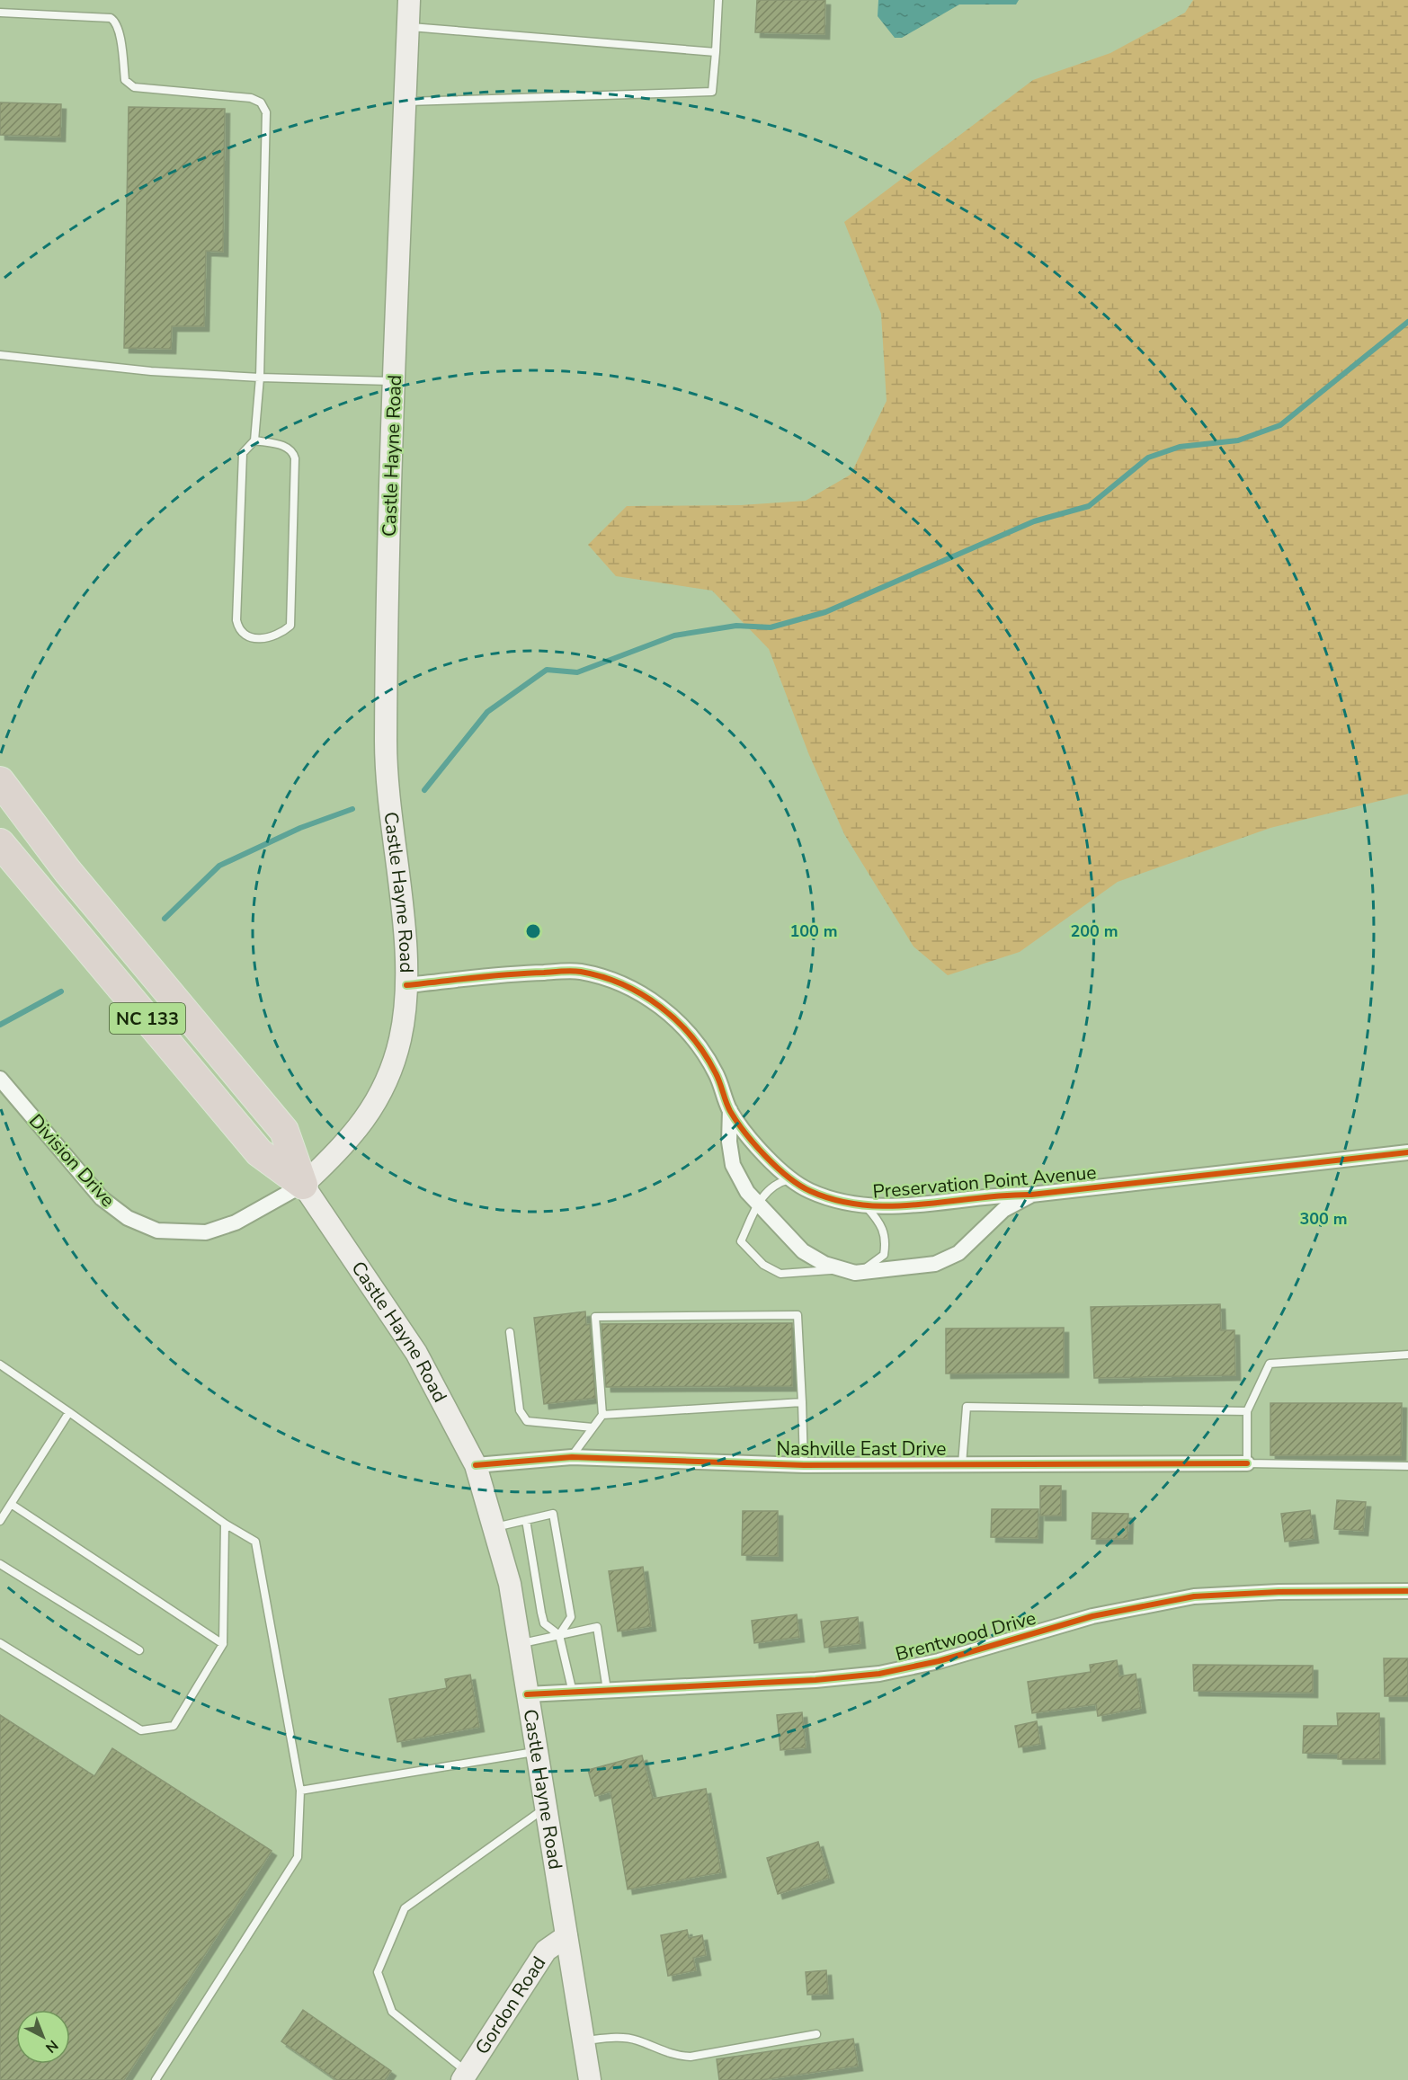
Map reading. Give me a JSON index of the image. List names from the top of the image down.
{
  "streets": {
    "highway": ["NC 133"],
    "main road": ["Castle Hayne Road", "Gordon Road"],
    "street": [
      "Division Drive",
      "Preservation Point Avenue",
      "Nashville East Drive",
      "Brentwood Drive"
    ]
  },
  "crossings": [
    ["Castle Hayne Road", "NC 133"],
    ["Castle Hayne Road", "Division Drive"],
    ["Castle Hayne Road", "Preservation Point Avenue"],
    ["Castle Hayne Road", "Nashville East Drive"],
    ["Castle Hayne Road", "Brentwood Drive"],
    ["Castle Hayne Road", "Gordon Road"],
    ["NC 133", "Division Drive"]
  ],
  "north": "bottom right",
  "rings": ["100 m", "200 m", "300 m"]
}
